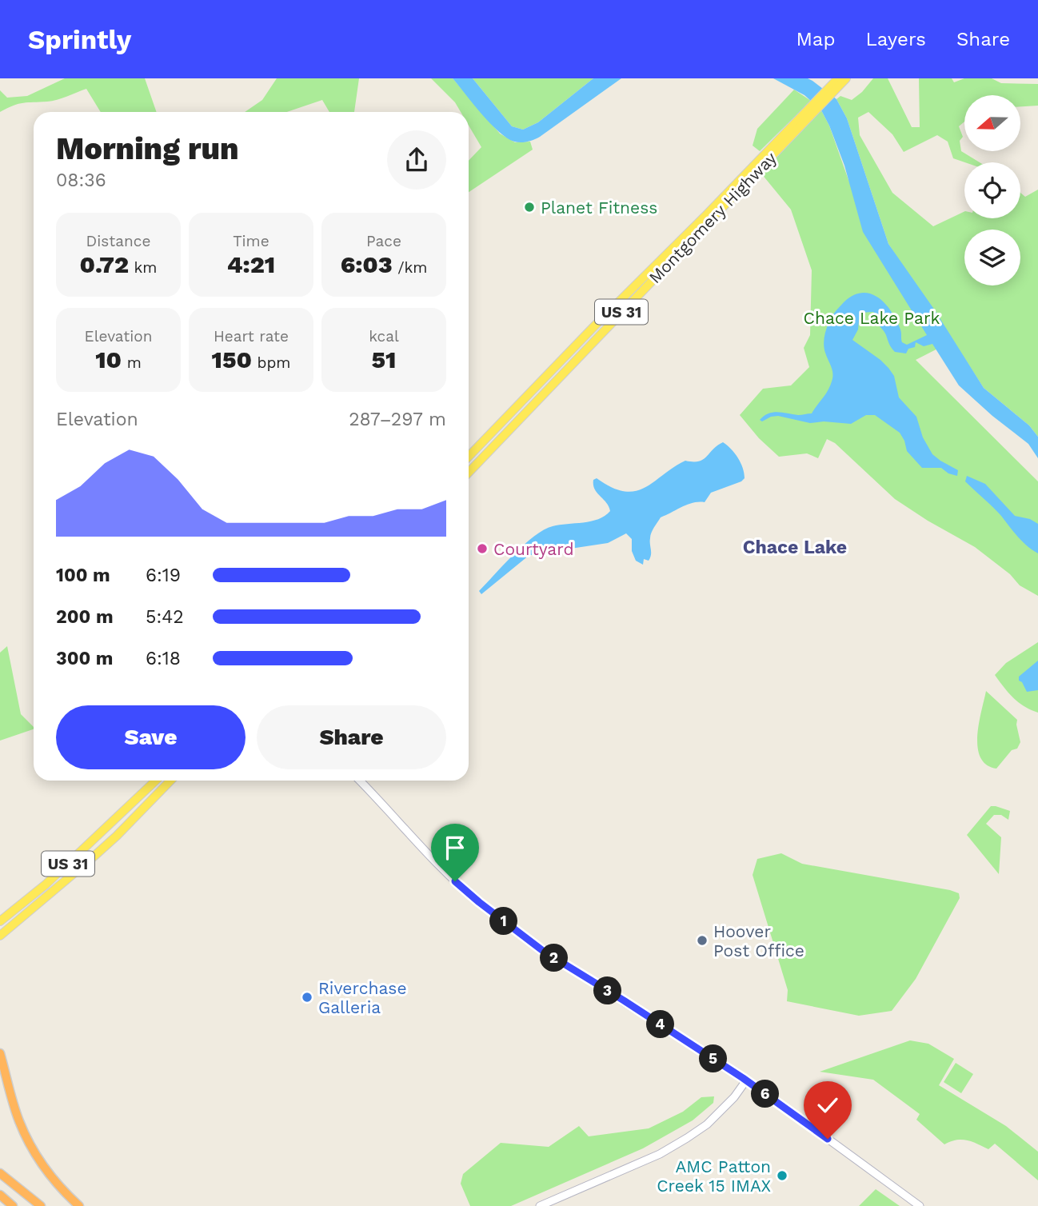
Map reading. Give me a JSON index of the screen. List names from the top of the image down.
{
  "streets": {
    "main road": ["Montgomery Highway", "US 31"]
  },
  "districts": ["Chace Lake"],
  "parks": ["Chace Lake Park"],
  "places": [
    "Planet Fitness",
    "Courtyard",
    "Hoover Post Office",
    "Riverchase Galleria",
    "AMC Patton Creek 15 IMAX"
  ],
  "north": "left",
  "page": {
    "header": "Sprintly",
    "nav": ["Map", "Layers", "Share"],
    "heading": ["Morning run", "08:36"],
    "stats": [
      ["Distance", "0.72 km"],
      ["Time", "4:21"],
      ["Pace", "6:03 /km"],
      ["Elevation", "10 m"],
      ["Heart rate", "150 bpm"],
      ["kcal", "51"]
    ],
    "chart": ["Elevation", "287–297 m"],
    "list": [
      {
        "name": "100 m",
        "note": "6:19"
      },
      {
        "name": "200 m",
        "note": "5:42"
      },
      {
        "name": "300 m",
        "note": "6:18"
      }
    ],
    "buttons": ["Save", "Share"],
    "pins": [
      "1",
      "2",
      "3",
      "4",
      "5",
      "6"
    ]
  }
}
